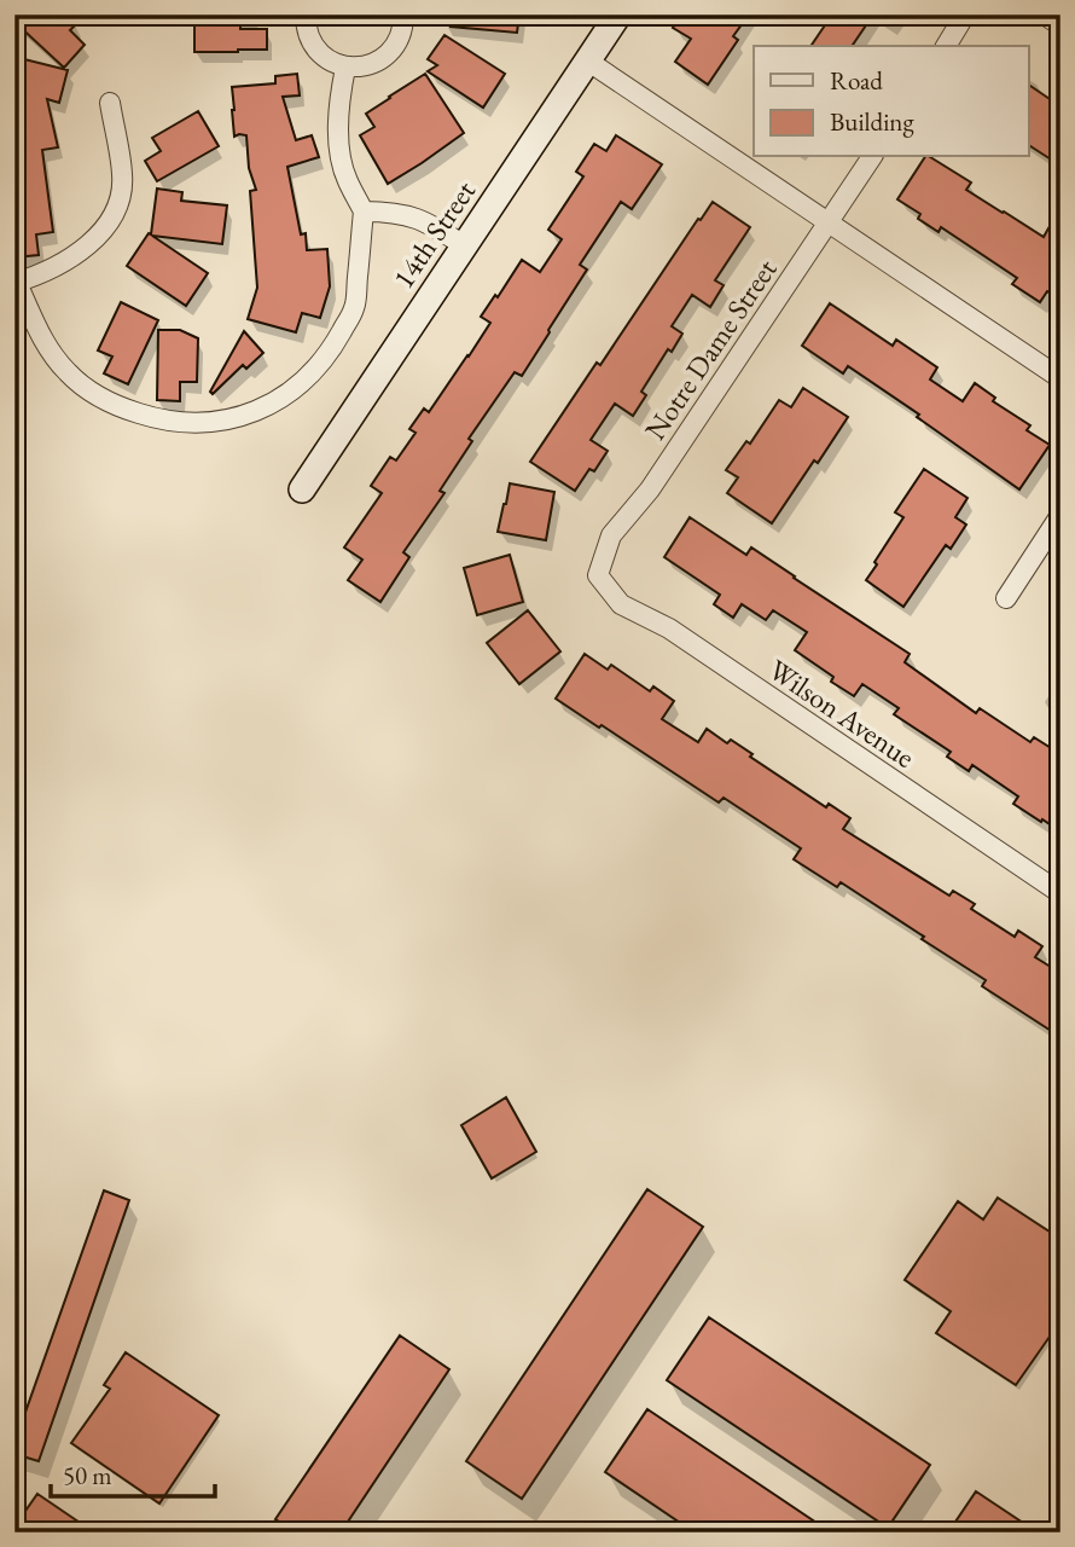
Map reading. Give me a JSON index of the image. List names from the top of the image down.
{
  "streets": {
    "street": ["14th Street", "Notre Dame Street", "Wilson Avenue"]
  },
  "crossings": [
    ["Notre Dame Street", "Wilson Avenue"]
  ],
  "legend": ["Road", "Building"],
  "scale_bar": "50 m"
}
